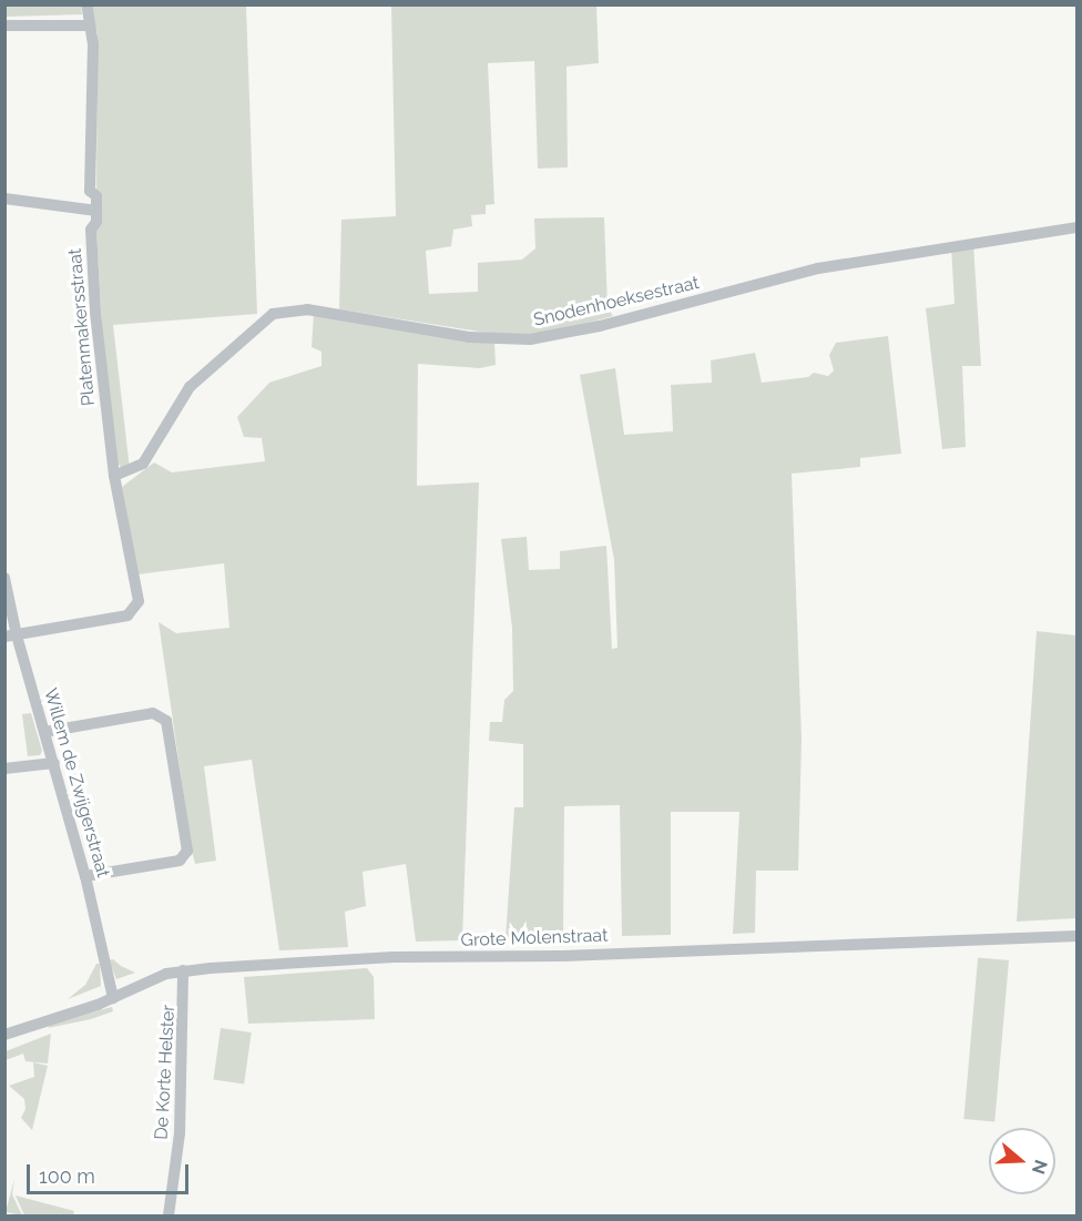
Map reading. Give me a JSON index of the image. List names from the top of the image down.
{
  "streets": {
    "street": [
      "Snodenhoeksestraat",
      "Platenmakersstraat",
      "Willem de Zwijgerstraat",
      "Grote Molenstraat",
      "De Korte Helster"
    ]
  },
  "crossings": [
    ["Snodenhoeksestraat", "Platenmakersstraat"],
    ["Platenmakersstraat", "Willem de Zwijgerstraat"],
    ["Willem de Zwijgerstraat", "Grote Molenstraat"],
    ["Grote Molenstraat", "De Korte Helster"]
  ],
  "scale_bar": "100 m",
  "north": "right"
}
